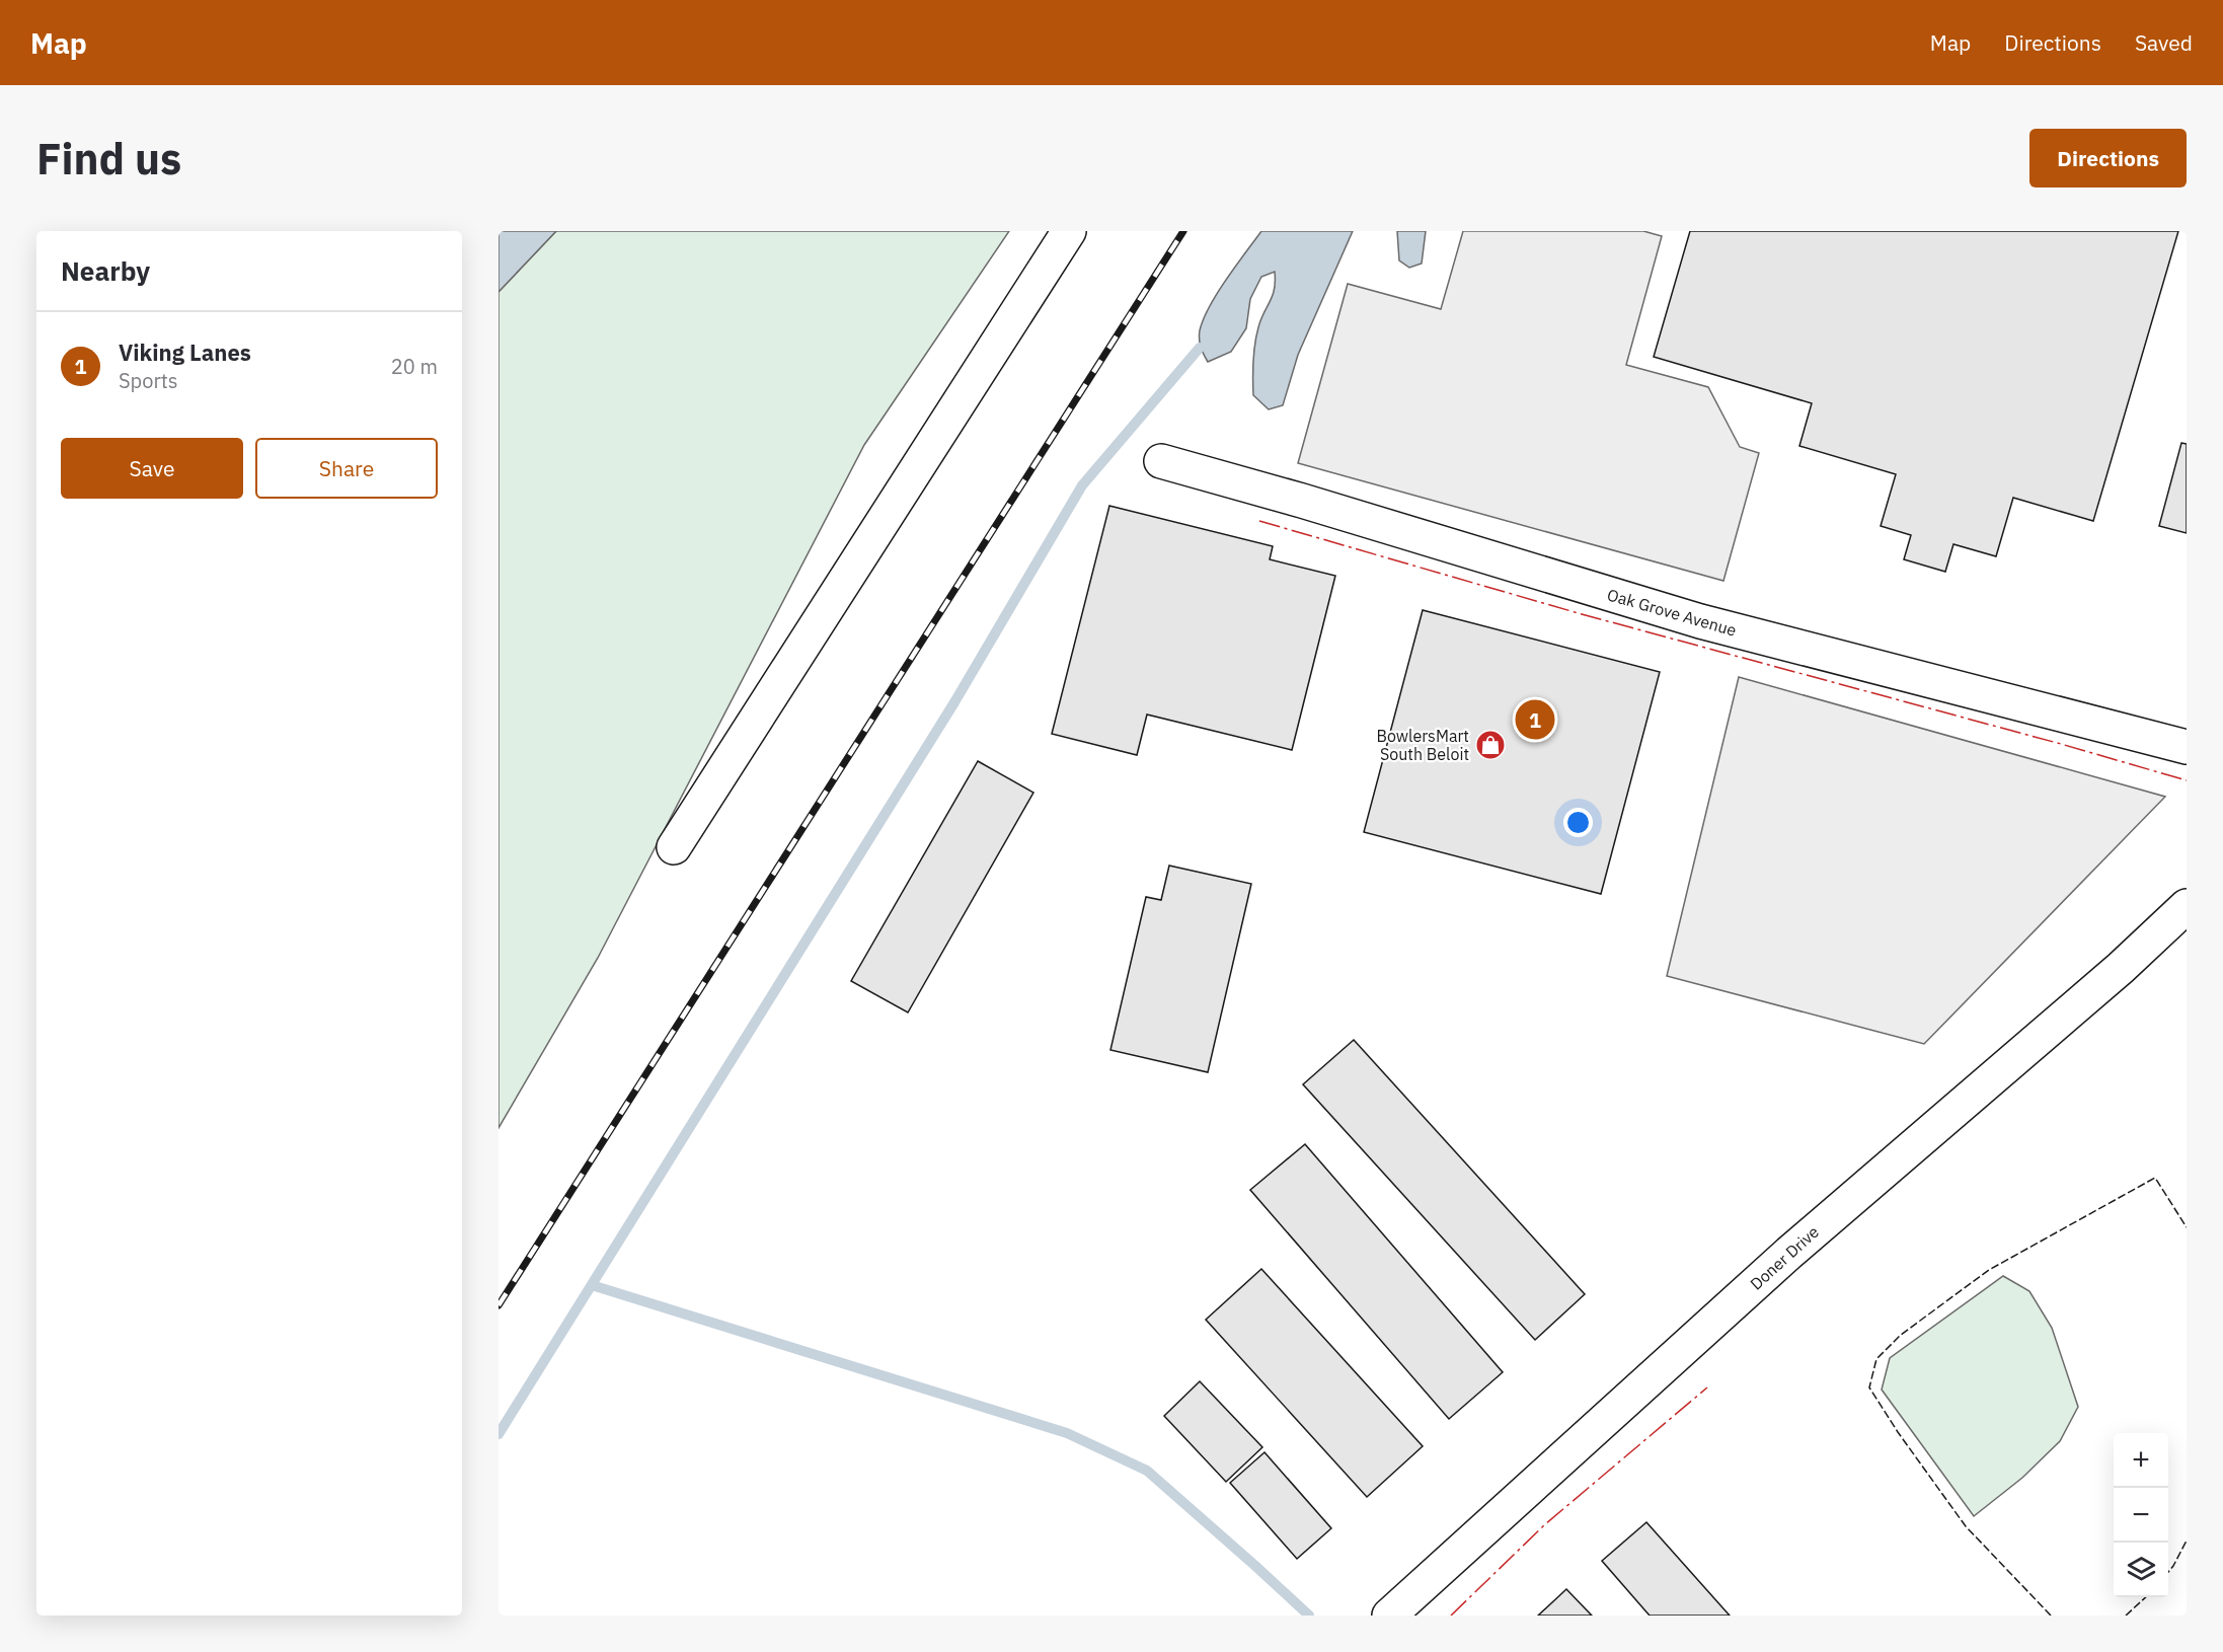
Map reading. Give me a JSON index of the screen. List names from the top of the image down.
{
  "streets": {
    "street": ["Oak Grove Avenue", "Doner Drive"]
  },
  "places": {
    "shop": ["BowlersMart South Beloit"]
  },
  "page": {
    "header": "Map",
    "nav": ["Map", "Directions", "Saved"],
    "buttons": [
      "Directions",
      ["Save", "Share"]
    ],
    "title": "Find us",
    "heading": "Nearby",
    "list": [
      {
        "mark": "1",
        "name": "Viking Lanes",
        "note": "Sports",
        "value": "20 m"
      }
    ],
    "pins": "1",
    "map_buttons": ["+", "−"]
  }
}
